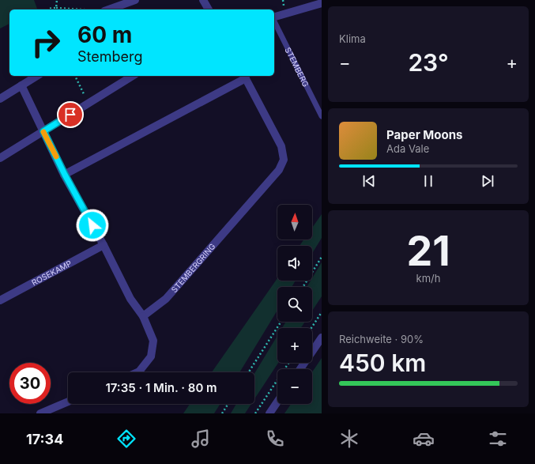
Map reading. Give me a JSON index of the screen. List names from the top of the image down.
{
  "streets": {
    "street": ["STEMBERG", "STEMBERGRING", "ROSEKAMP"]
  },
  "north": "top",
  "page": {
    "tile": [
      "Klima",
      ["21", "km/h"],
      ["Reichweite · 90%", "450 km"]
    ],
    "turn": ["60 m", "Stemberg"],
    "heat": ["−", "23°", "+"],
    "song": ["Paper Moons", "Ada Vale"],
    "map_buttons": ["+", "−"],
    "limit": "30",
    "trip": "17:35 · 1 Min. · 80 m",
    "tabs": "17:34"
  }
}
